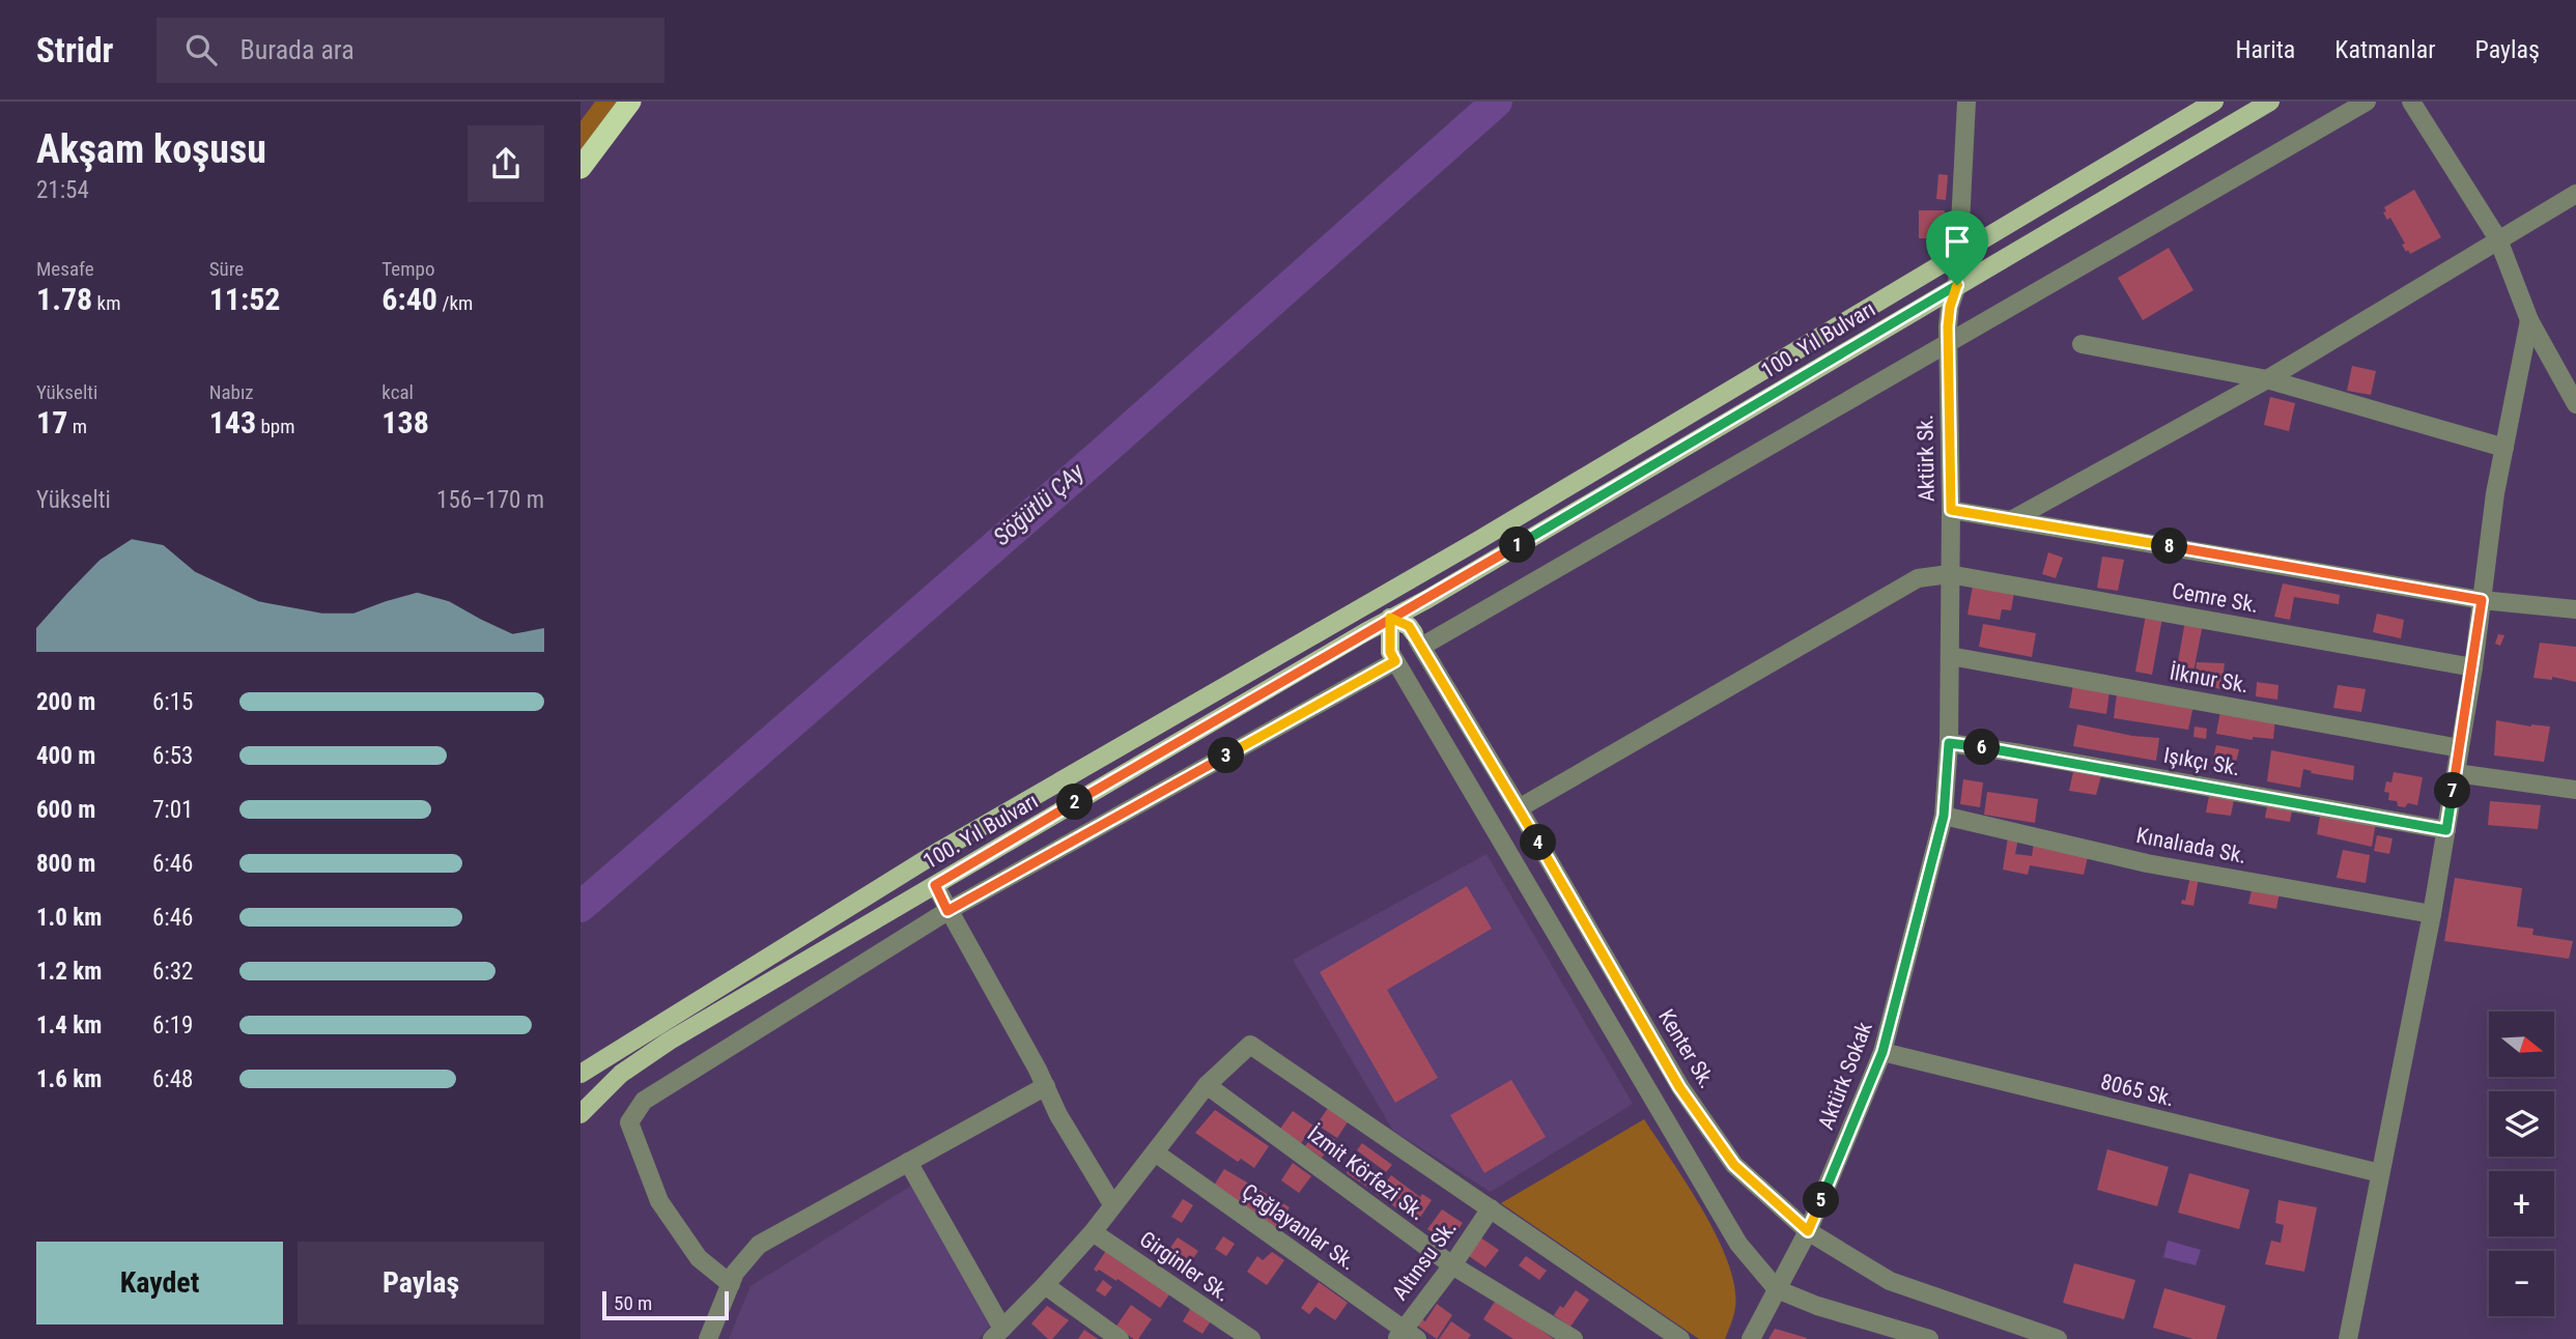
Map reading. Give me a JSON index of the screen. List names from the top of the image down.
{
  "streets": {
    "main road": ["100. Yıl Bulvarı"],
    "street": [
      "Aktürk Sk.",
      "Cemre Sk.",
      "İlknur Sk.",
      "Işıkçı Sk.",
      "Kınalıada Sk.",
      "Kenter Sk.",
      "Aktürk Sokak",
      "8065 Sk.",
      "İzmit Körfezi Sk.",
      "Çağlayanlar Sk.",
      "Altınsu Sk.",
      "Girginler Sk."
    ]
  },
  "crossings": [
    ["100. Yıl Bulvarı", "Aktürk Sk."],
    ["Aktürk Sk.", "Cemre Sk."],
    ["Aktürk Sk.", "İlknur Sk."],
    ["Aktürk Sk.", "Işıkçı Sk."],
    ["Aktürk Sk.", "Kınalıada Sk."],
    ["Aktürk Sk.", "Aktürk Sokak"],
    ["Kınalıada Sk.", "Aktürk Sokak"],
    ["Kenter Sk.", "Aktürk Sokak"],
    ["Aktürk Sokak", "8065 Sk."],
    ["İzmit Körfezi Sk.", "Altınsu Sk."],
    ["Çağlayanlar Sk.", "Altınsu Sk."]
  ],
  "water": ["Söğütlü ÇAy"],
  "scale_bar": "50 m",
  "north": "right",
  "page": {
    "header": "Stridr",
    "search": "Burada ara",
    "nav": ["Harita", "Katmanlar", "Paylaş"],
    "heading": ["Akşam koşusu", "21:54"],
    "stats": [
      ["Mesafe", "1.78 km"],
      ["Süre", "11:52"],
      ["Tempo", "6:40 /km"],
      ["Yükselti", "17 m"],
      ["Nabız", "143 bpm"],
      ["kcal", "138"]
    ],
    "chart": ["Yükselti", "156–170 m"],
    "pins": [
      "1",
      "8",
      "6",
      "3",
      "7",
      "2",
      "4",
      "5"
    ],
    "list": [
      {
        "name": "200 m",
        "note": "6:15"
      },
      {
        "name": "400 m",
        "note": "6:53"
      },
      {
        "name": "600 m",
        "note": "7:01"
      },
      {
        "name": "800 m",
        "note": "6:46"
      },
      {
        "name": "1.0 km",
        "note": "6:46"
      },
      {
        "name": "1.2 km",
        "note": "6:32"
      },
      {
        "name": "1.4 km",
        "note": "6:19"
      },
      {
        "name": "1.6 km",
        "note": "6:48"
      }
    ],
    "map_buttons": ["+", "−"],
    "buttons": ["Kaydet", "Paylaş"],
    "scale": "50 m"
  }
}
